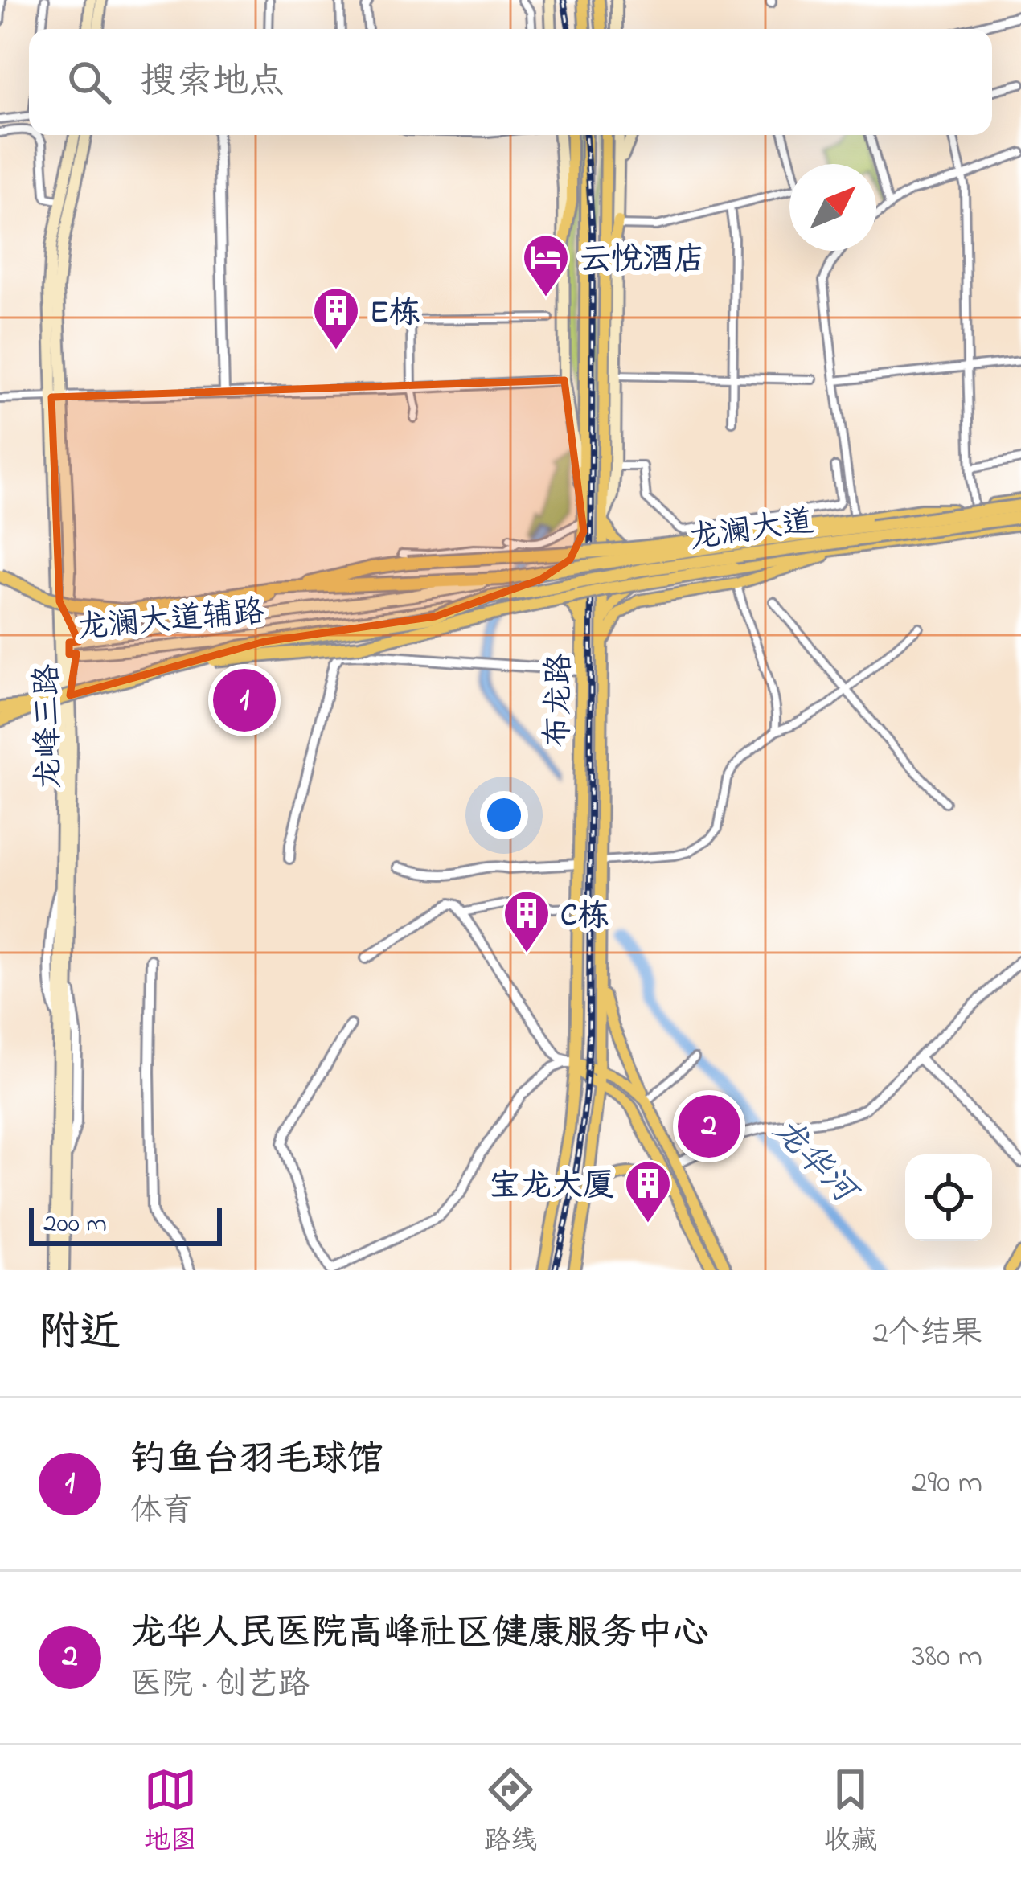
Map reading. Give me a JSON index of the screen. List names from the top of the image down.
{
  "streets": {
    "highway": ["龙澜大道"],
    "main road": ["龙澜大道辅路", "布龙路", "龙峰三路"]
  },
  "crossings": [
    ["龙澜大道", "龙澜大道辅路"],
    ["龙澜大道", "龙峰三路"],
    ["龙澜大道辅路", "布龙路"],
    ["龙澜大道辅路", "龙峰三路"]
  ],
  "water": ["龙华河"],
  "places": {
    "hotel": ["云悦酒店"],
    "building": ["E栋", "C栋", "宝龙大厦"]
  },
  "scale_bar": "200 m",
  "north": "top right",
  "page": {
    "search": "搜索地点",
    "pins": ["1", "2"],
    "scale": "200 m",
    "heading": ["附近", "2个结果"],
    "list": [
      {
        "mark": "1",
        "name": "钓鱼台羽毛球馆",
        "note": "体育",
        "value": "290 m"
      },
      {
        "mark": "2",
        "name": "龙华人民医院高峰社区健康服务中心",
        "note": "医院 · 创艺路",
        "value": "380 m"
      }
    ],
    "nav": ["地图", "路线", "收藏"]
  }
}
